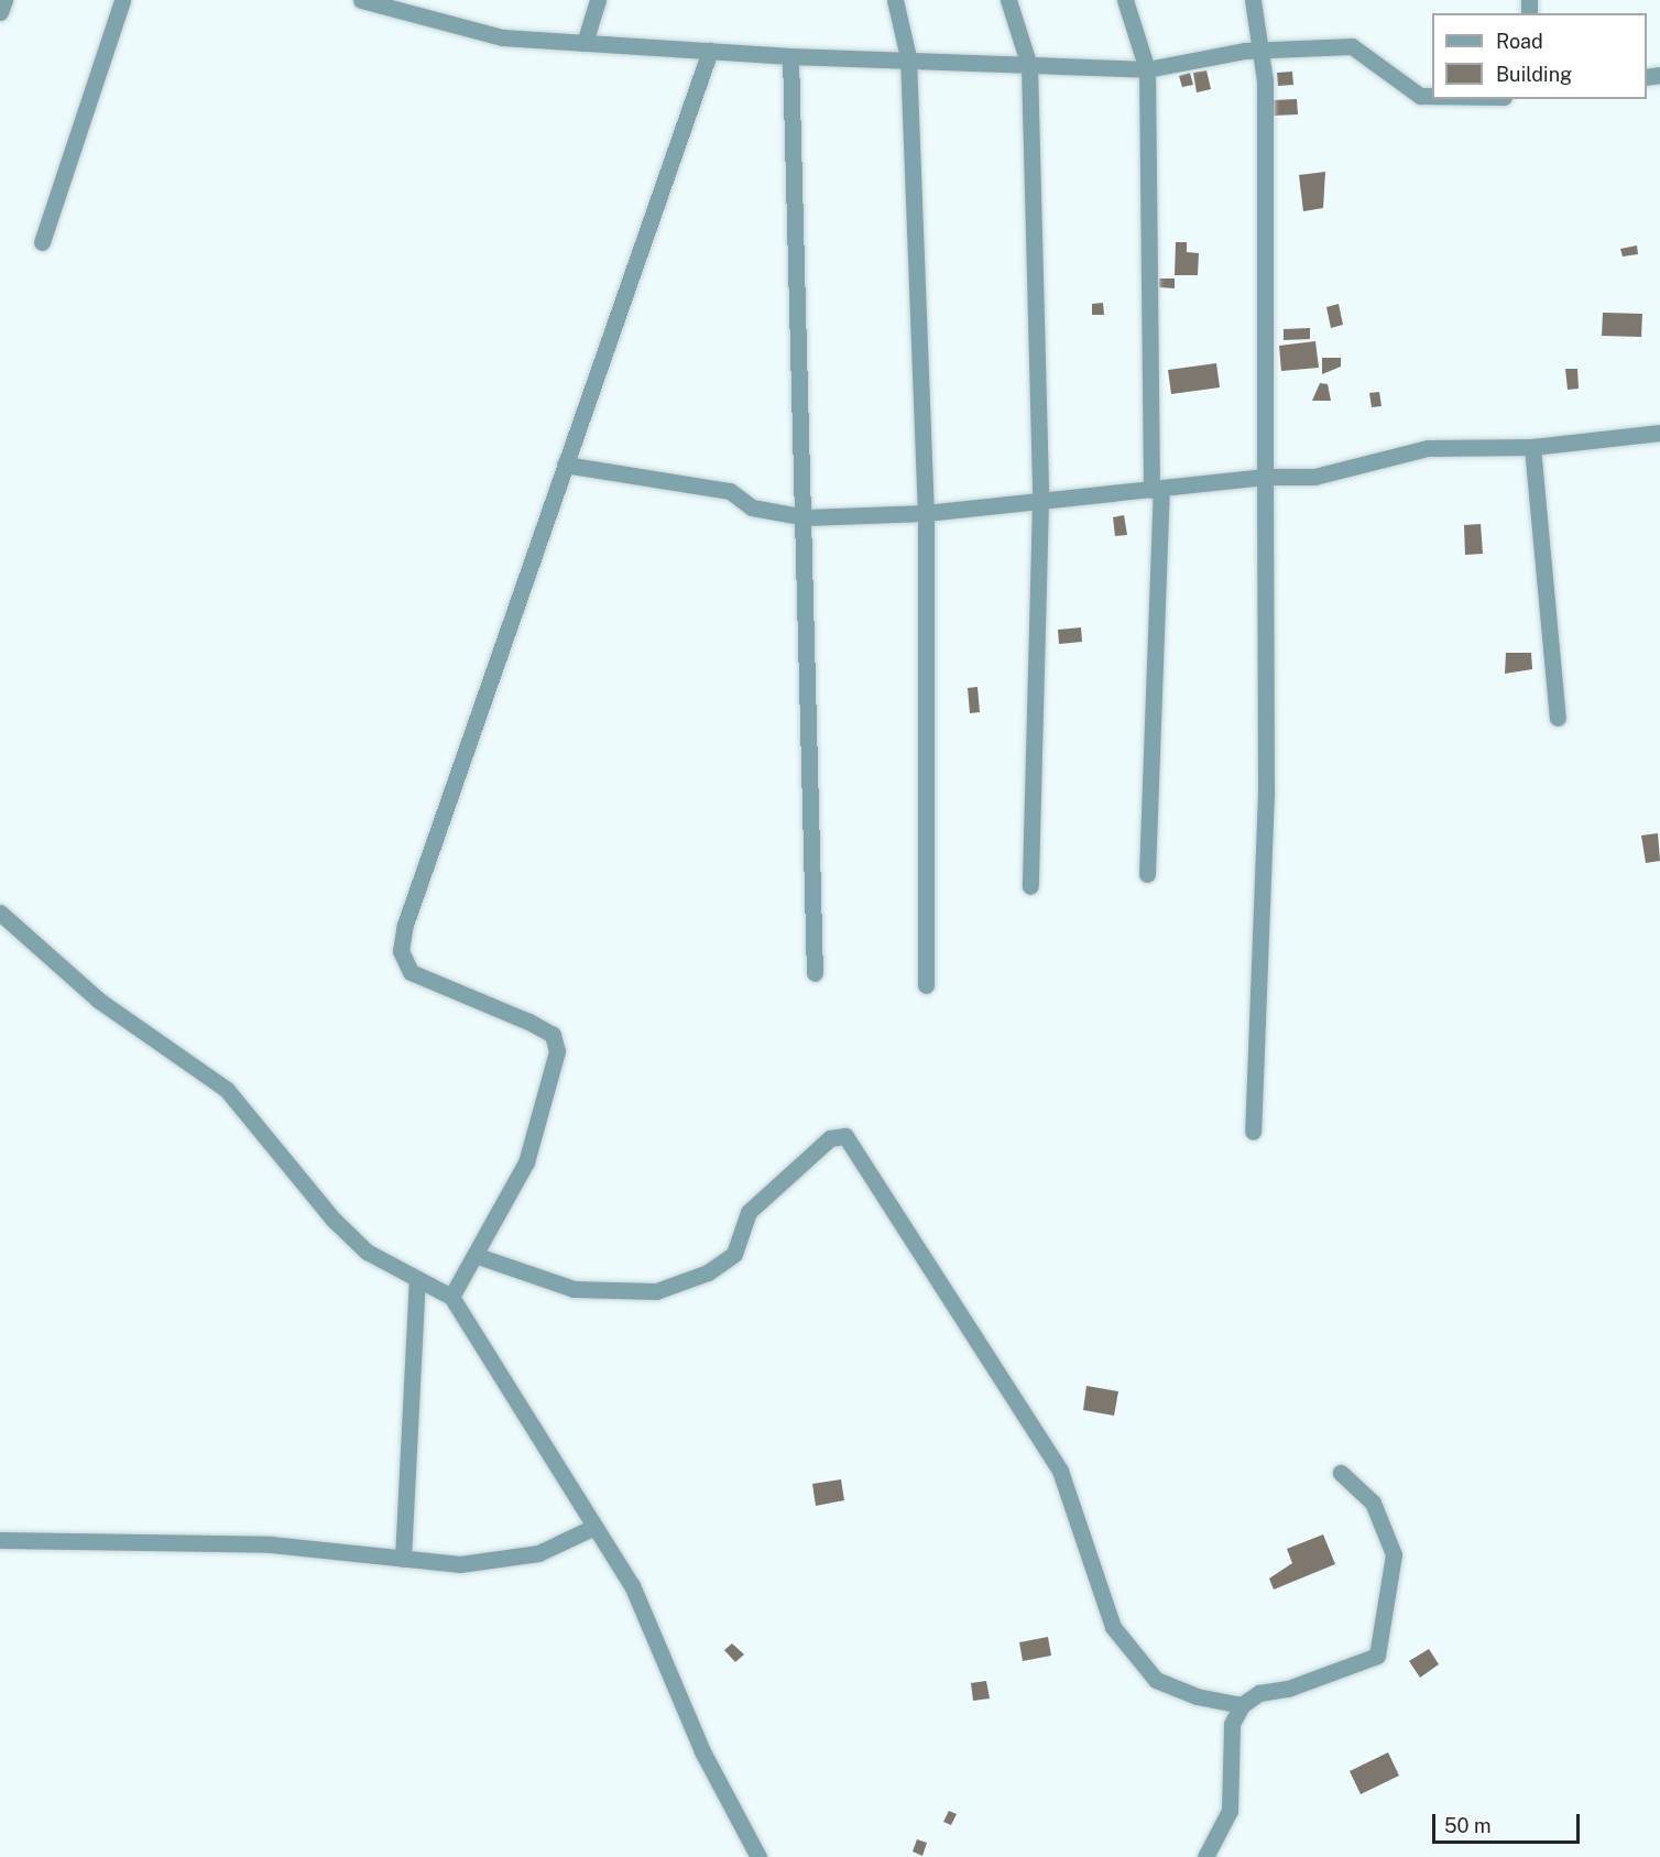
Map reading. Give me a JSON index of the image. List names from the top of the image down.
{
  "legend": ["Road", "Building"],
  "scale_bar": "50 m"
}
